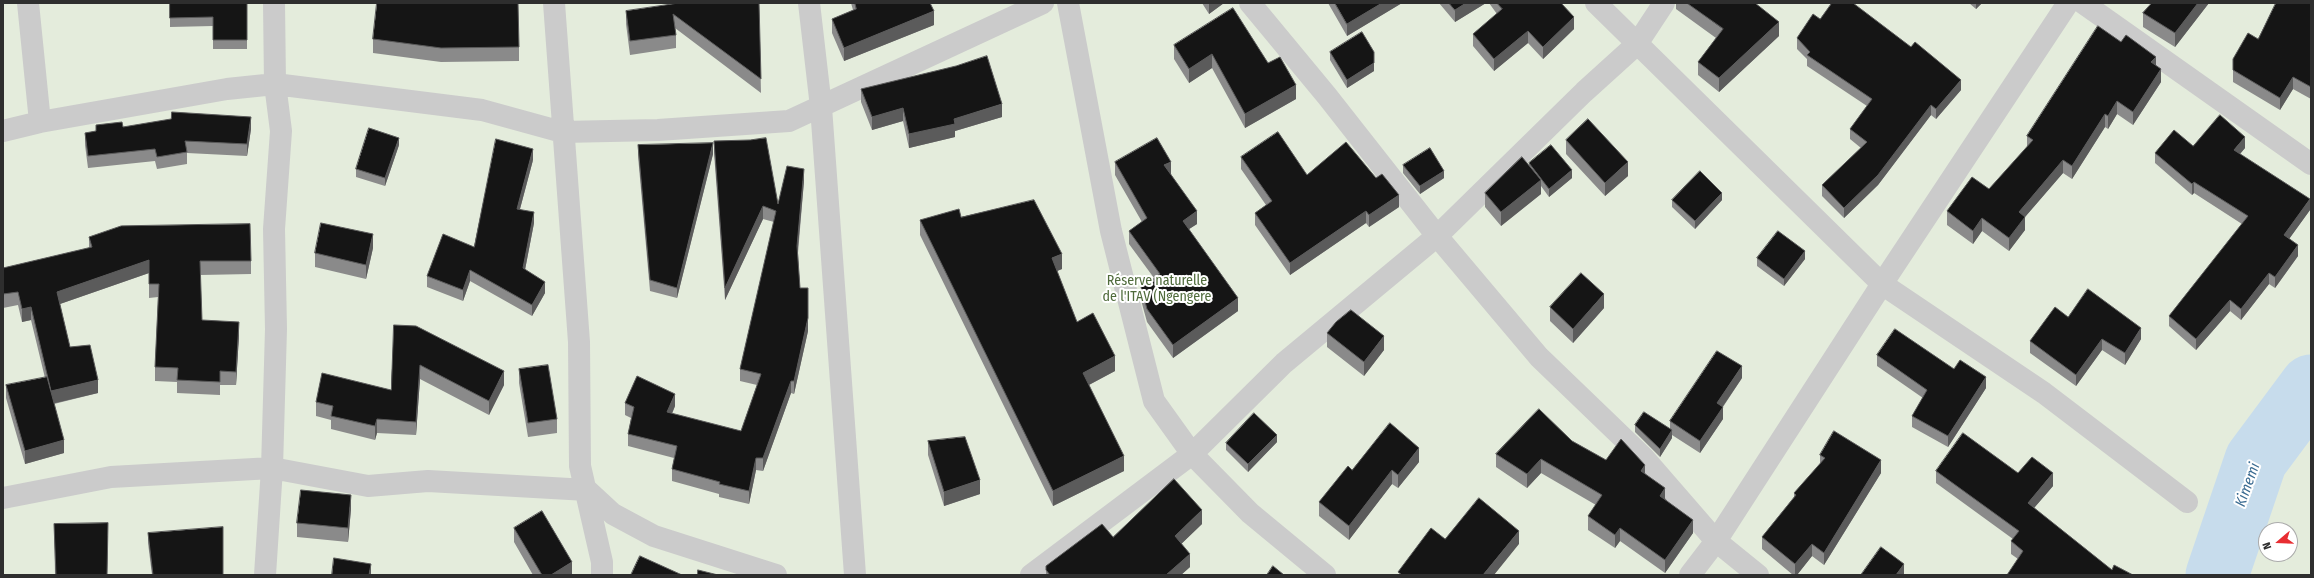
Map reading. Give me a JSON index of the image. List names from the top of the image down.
{
  "water": ["Kimemi"],
  "parks": ["Réserve naturelle de l'ITAV (Ngengere"],
  "north": "left"
}
